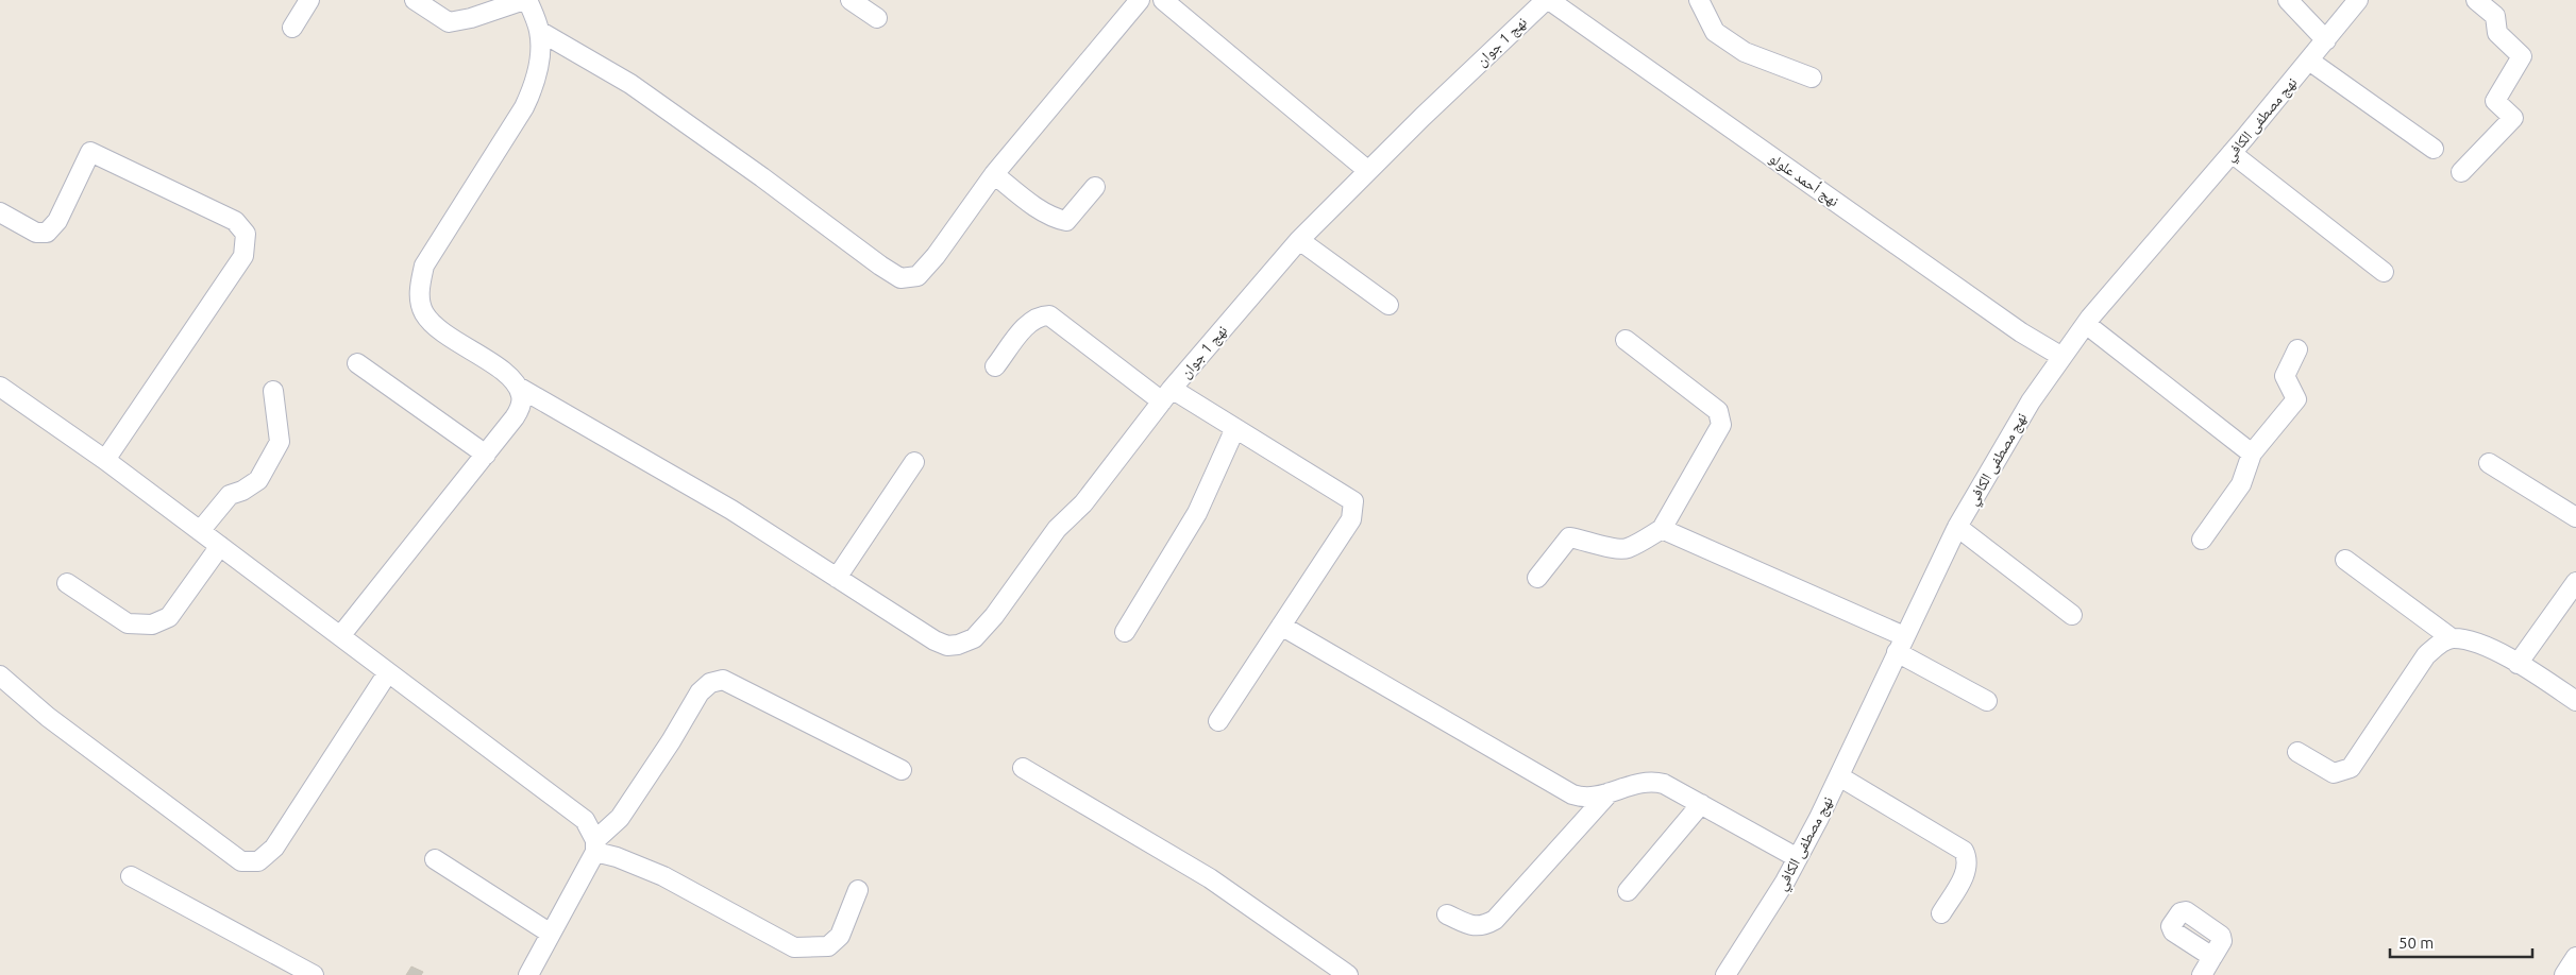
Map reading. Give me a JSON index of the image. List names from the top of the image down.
{
  "streets": {
    "street": ["نهج 1 جوان", "نهج مصطفى الكافي", "نهج أحمد علولو"]
  },
  "crossings": [
    ["نهج 1 جوان", "نهج أحمد علولو"],
    ["نهج مصطفى الكافي", "نهج أحمد علولو"]
  ],
  "scale_bar": "50 m"
}
